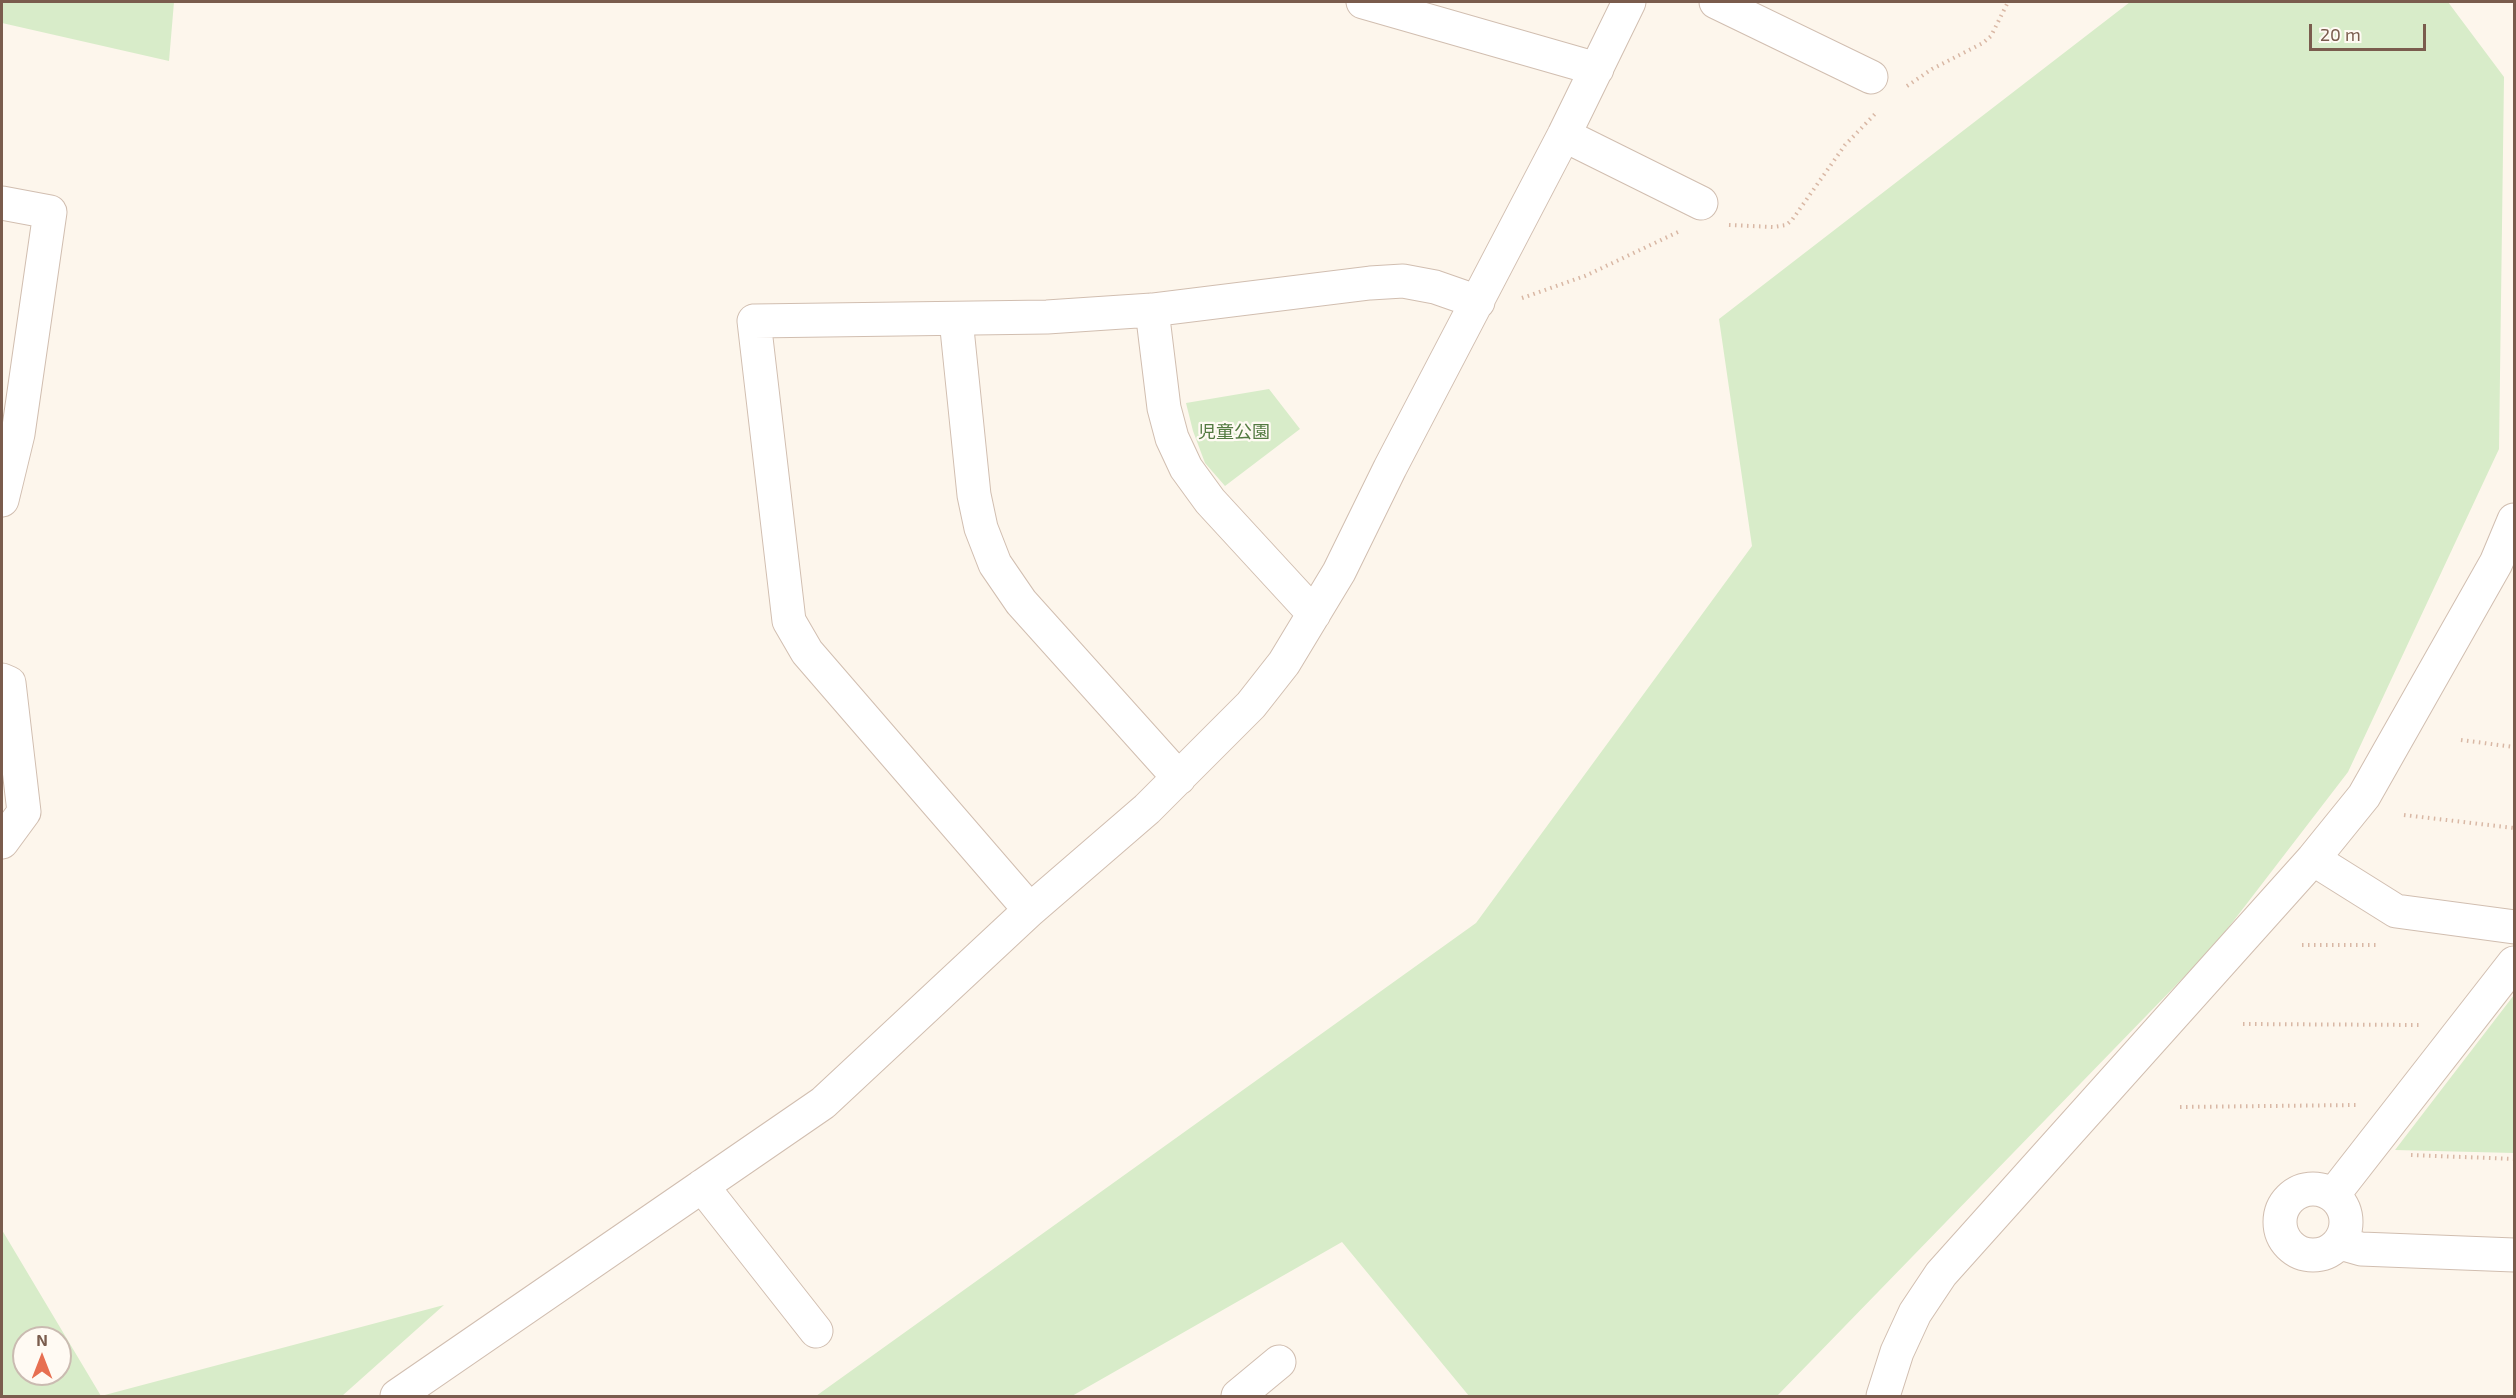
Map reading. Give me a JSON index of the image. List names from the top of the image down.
{
  "parks": ["児童公園"],
  "scale_bar": "20 m",
  "north": "top"
}
